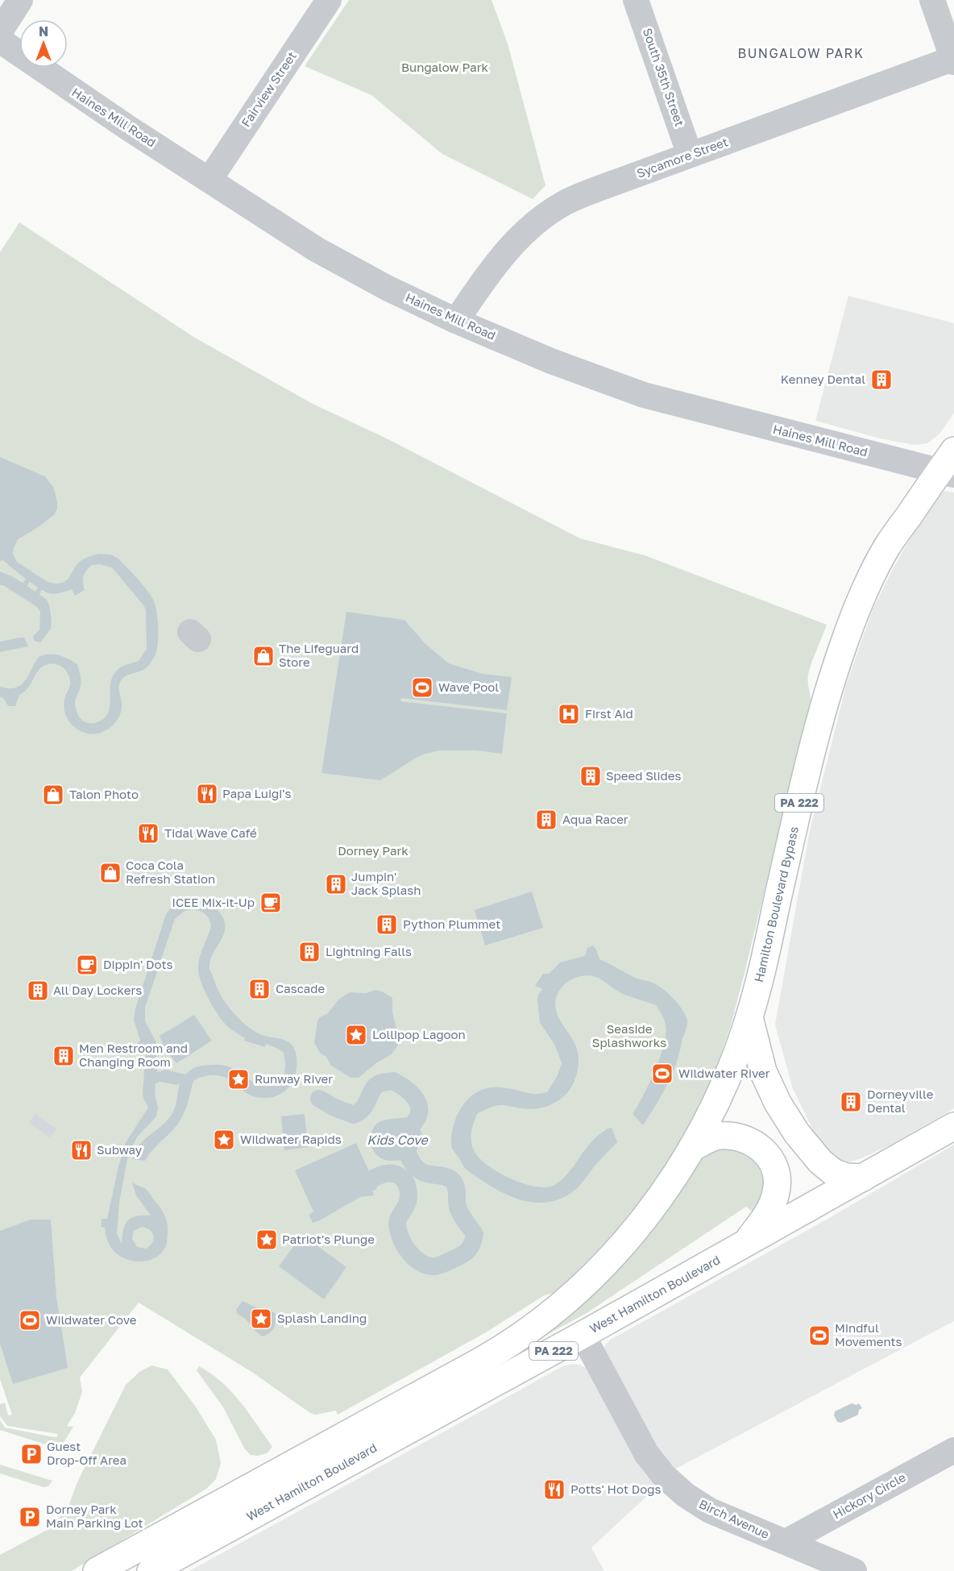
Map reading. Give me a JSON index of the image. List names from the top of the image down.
{
  "streets": {
    "main road": ["PA 222", "Hamilton Boulevard Bypass", "West Hamilton Boulevard"],
    "street": [
      "South 35th Street",
      "Fairview Street",
      "Haines Mill Road",
      "Sycamore Street",
      "Hickory Circle",
      "Birch Avenue"
    ]
  },
  "crossings": [
    ["South 35th Street", "Sycamore Street"],
    ["Fairview Street", "Haines Mill Road"],
    ["Haines Mill Road", "Sycamore Street"],
    ["Haines Mill Road", "Hamilton Boulevard Bypass"],
    ["Hamilton Boulevard Bypass", "West Hamilton Boulevard"],
    ["West Hamilton Boulevard", "Birch Avenue"],
    ["Hickory Circle", "Birch Avenue"]
  ],
  "districts": ["BUNGALOW PARK"],
  "water": ["Kids Cove"],
  "parks": ["Bungalow Park", "Dorney Park", "Seaside Splashworks"],
  "places": {
    "building": [
      "Kenney Dental",
      "Speed Slides",
      "Aqua Racer",
      "Jumpin' Jack Splash",
      "Python Plummet",
      "Lightning Falls",
      "Cascade",
      "All Day Lockers",
      "Men Restroom and Changing Room",
      "Dorneyville Dental"
    ],
    "shop": ["The Lifeguard Store", "Talon Photo", "Coca Cola Refresh Station"],
    "sports": [
      "Wave Pool",
      "Wildwater River",
      "Wildwater Cove",
      "Mindful Movements"
    ],
    "hospital": ["First Aid"],
    "restaurant": [
      "Papa Luigi's",
      "Tidal Wave Café",
      "Subway",
      "Potts' Hot Dogs"
    ],
    "cafe": ["ICEE Mix-it-Up", "Dippin' Dots"],
    "place": [
      "Lollipop Lagoon",
      "Runway River",
      "Wildwater Rapids",
      "Patriot's Plunge",
      "Splash Landing"
    ],
    "parking": ["Guest Drop-Off Area", "Dorney Park Main Parking Lot"]
  },
  "north": "top"
}
